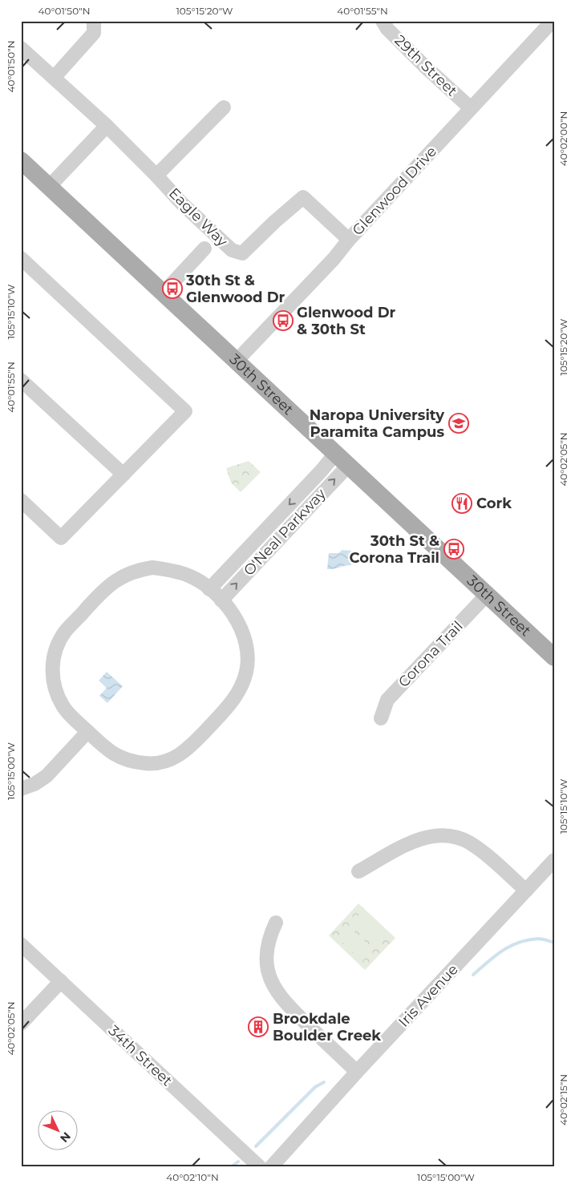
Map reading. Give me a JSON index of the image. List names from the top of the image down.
{
  "streets": {
    "main road": ["30th Street"],
    "street": [
      "29th Street",
      "Glenwood Drive",
      "Eagle Way",
      "O'Neal Parkway",
      "Corona Trail",
      "Iris Avenue",
      "34th Street"
    ]
  },
  "crossings": [
    ["29th Street", "Glenwood Drive"],
    ["Glenwood Drive", "Eagle Way"],
    ["Glenwood Drive", "30th Street"],
    ["30th Street", "O'Neal Parkway"],
    ["30th Street", "Corona Trail"]
  ],
  "places": {
    "bus stop": ["30th St & Glenwood Dr", "Glenwood Dr & 30th St", "30th St & Corona Trail"],
    "school or university": ["Naropa University Paramita Campus"],
    "restaurant": ["Cork"],
    "building": ["Brookdale Boulder Creek"]
  },
  "north": "bottom right",
  "coordinates": [
    "40°01'50\"N",
    "105°15'20\"W",
    "40°01'55\"N",
    "40°02'00\"N",
    "105°15'10\"W",
    "40°02'05\"N",
    "105°15'00\"W",
    "40°02'15\"N",
    "40°02'10\"N"
  ]
}
